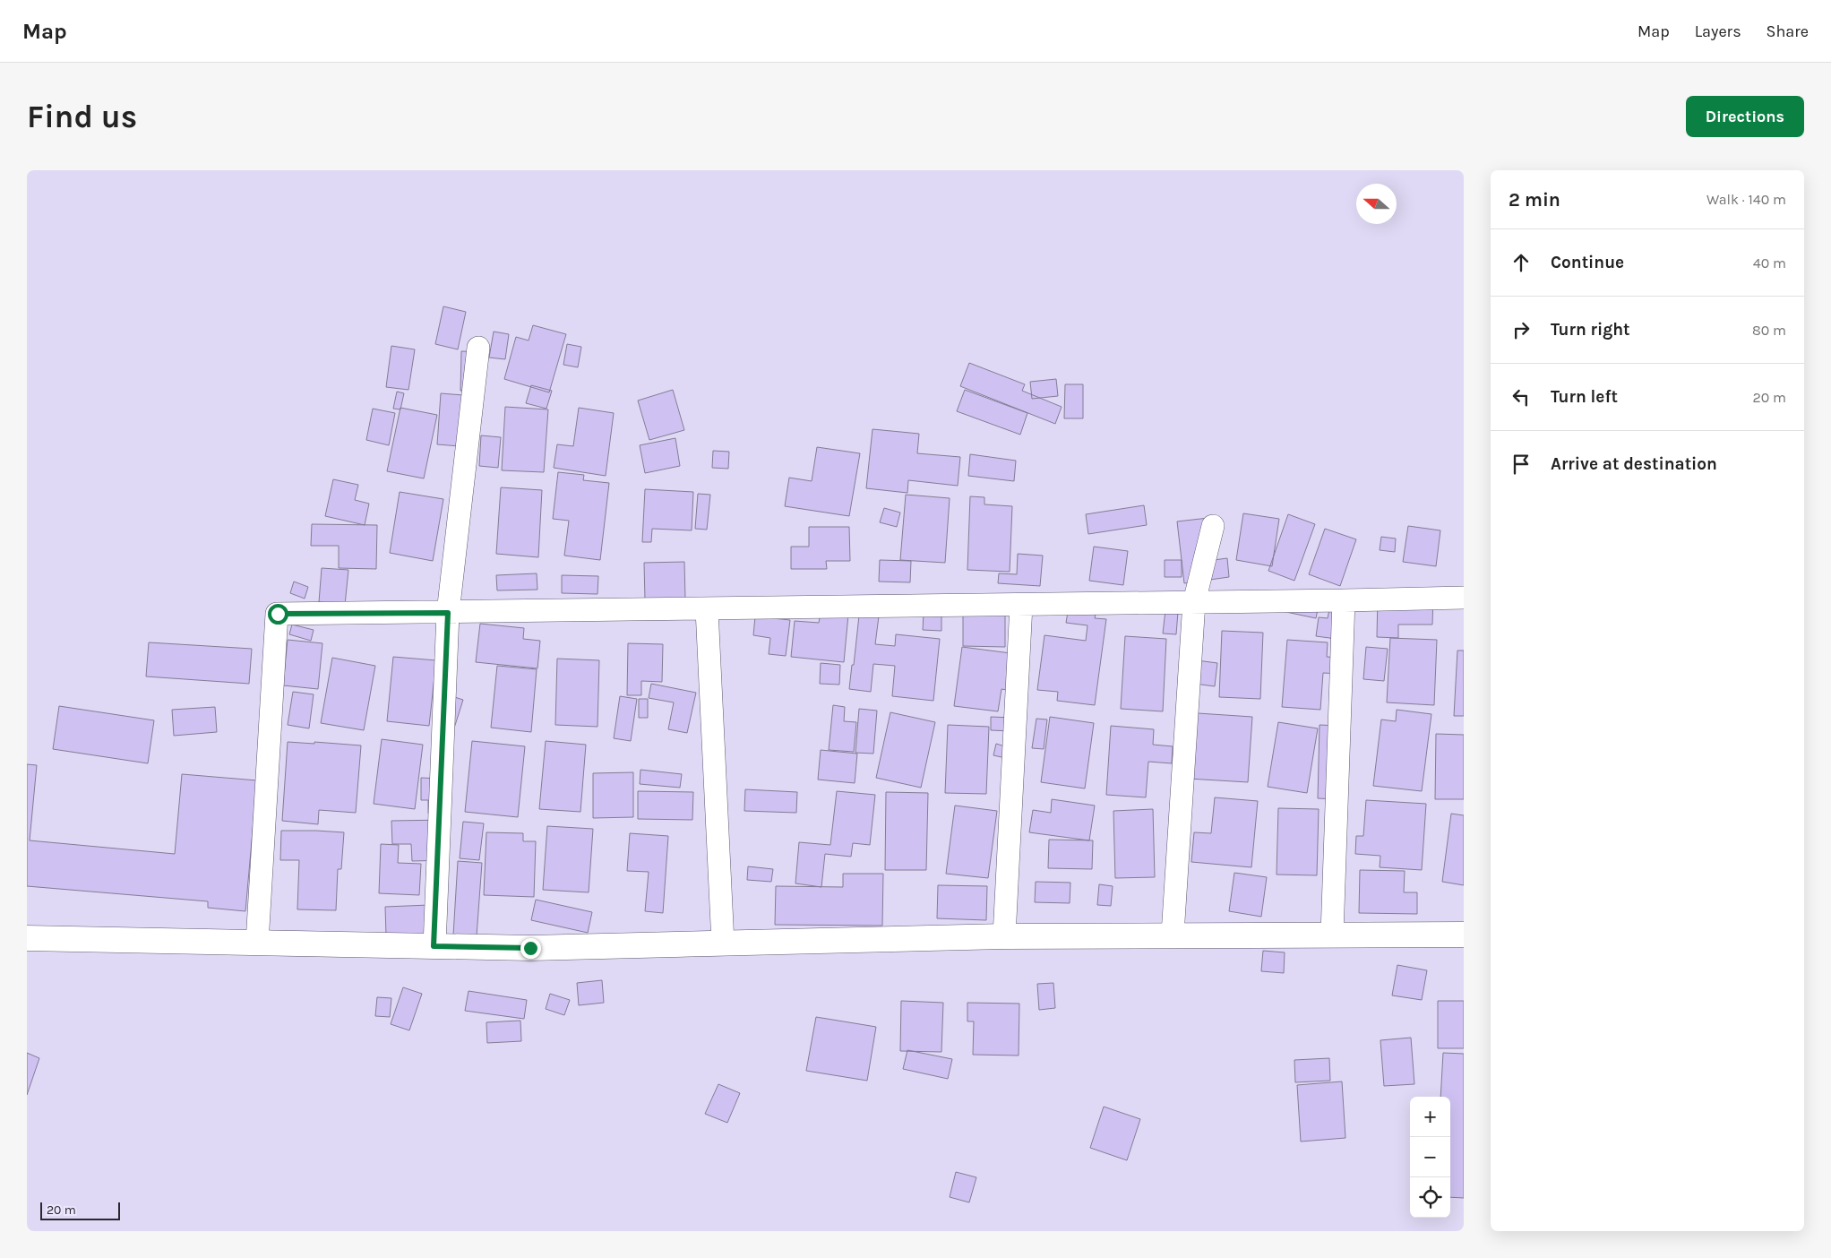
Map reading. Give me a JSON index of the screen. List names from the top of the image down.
{
  "scale_bar": "20 m",
  "north": "left",
  "page": {
    "header": "Map",
    "nav": ["Map", "Layers", "Share"],
    "buttons": "Directions",
    "title": "Find us",
    "heading": ["2 min", "Walk · 140 m"],
    "list": [
      ["Continue", "40 m"],
      ["Turn right", "80 m"],
      ["Turn left", "20 m"],
      "Arrive at destination"
    ],
    "map_buttons": ["+", "−"],
    "scale": "20 m"
  }
}
